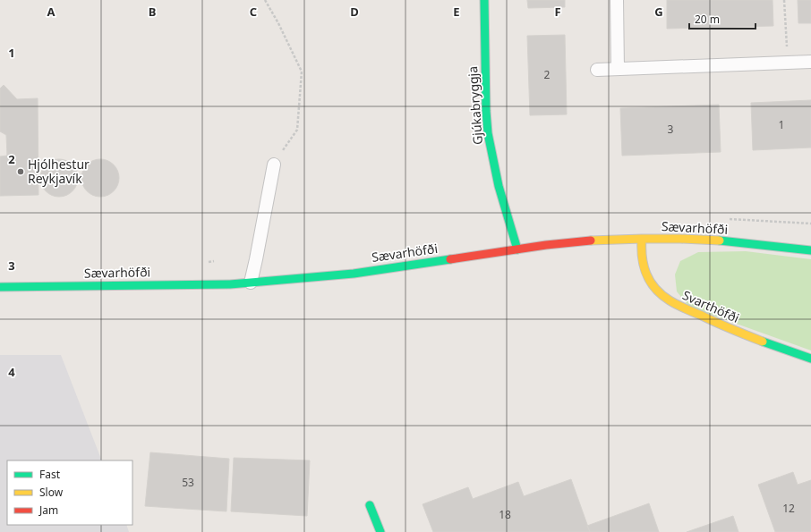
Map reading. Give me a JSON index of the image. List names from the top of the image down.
{
  "streets": {
    "street": ["Gjúkabryggja", "Sævarhöfði", "Svarthöfði"]
  },
  "crossings": [
    ["Gjúkabryggja", "Sævarhöfði"],
    ["Sævarhöfði", "Svarthöfði"]
  ],
  "places": ["Hjólhestur Reykjavík"],
  "house_numbers": [
    "2",
    "1",
    "3",
    "53",
    "12",
    "18"
  ],
  "legend": ["Fast", "Slow", "Jam"],
  "scale_bar": "20 m",
  "grid": {
    "columns": [
      "A",
      "B",
      "C",
      "D",
      "E",
      "F",
      "G"
    ],
    "rows": [
      "1",
      "2",
      "3",
      "4"
    ]
  }
}
